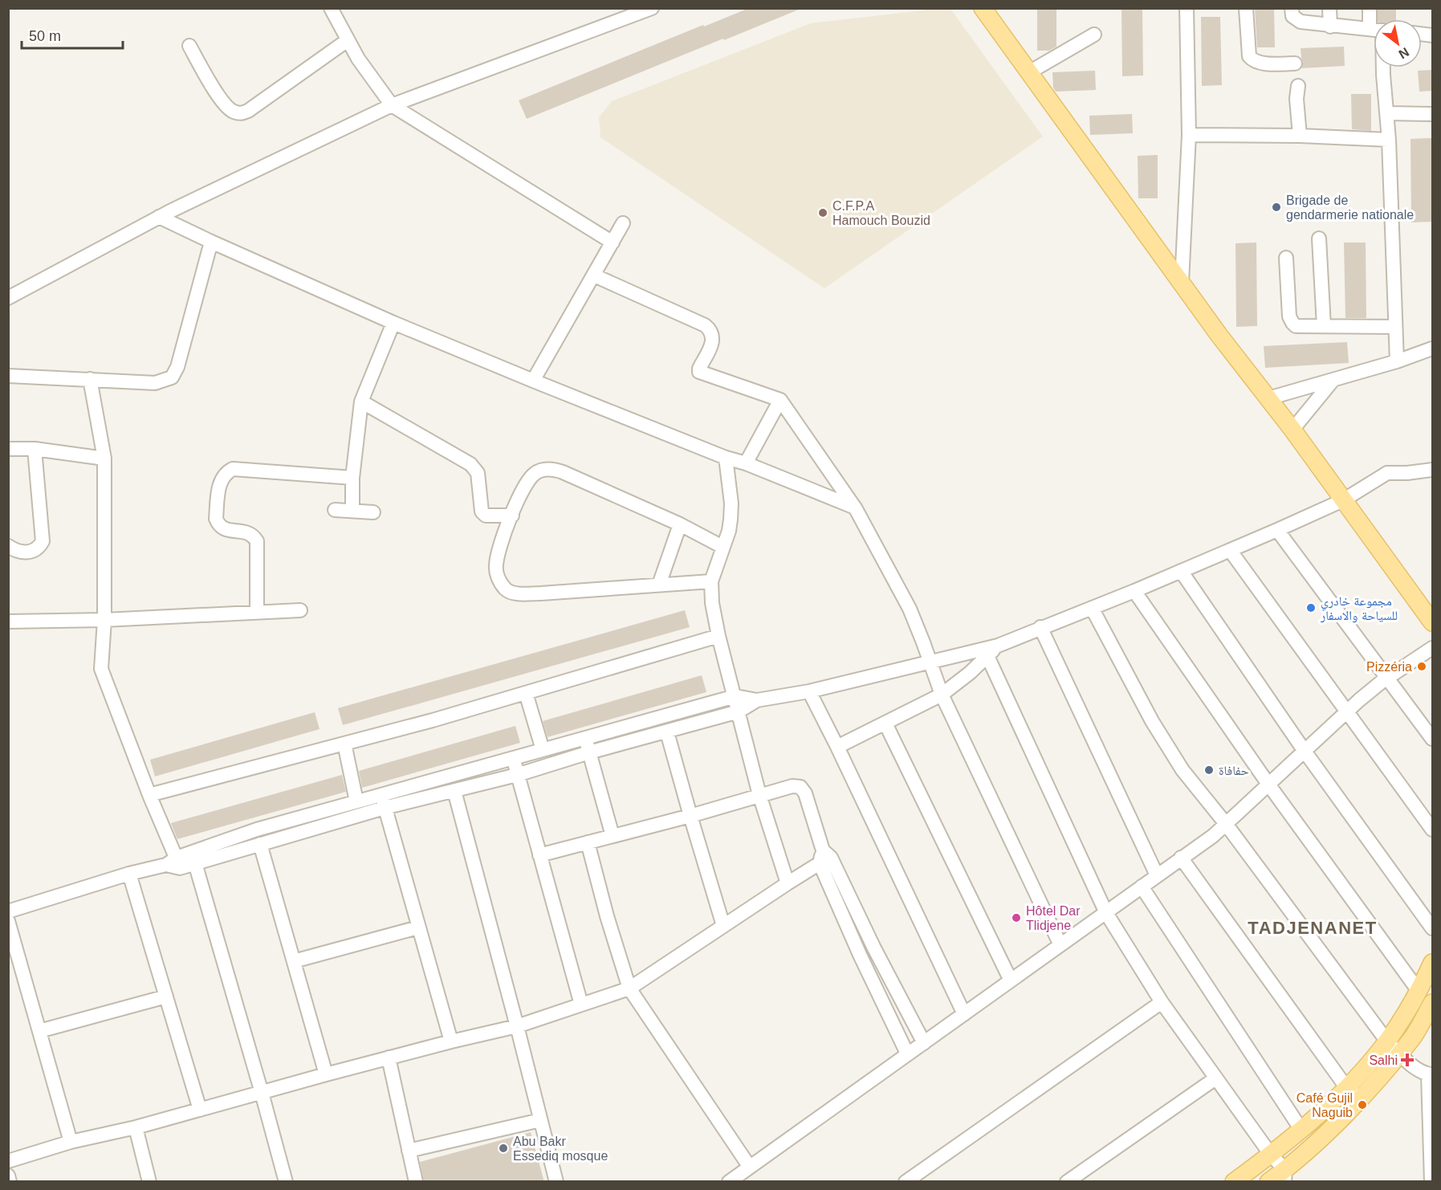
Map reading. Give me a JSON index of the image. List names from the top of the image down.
{
  "districts": ["TADJENANET"],
  "places": {
    "other": [
      "Brigade de gendarmerie nationale",
      "C.F.P.A Hamouch Bouzid",
      "مجموعة خادري للسياحة والاسفار",
      "Pizzéria",
      "حفافاة",
      "Hôtel Dar Tlidjene",
      "Café Gujil Naguib",
      "Abu Bakr Essediq mosque"
    ],
    "health": ["Salhi"]
  },
  "scale_bar": "50 m",
  "north": "bottom right"
}
